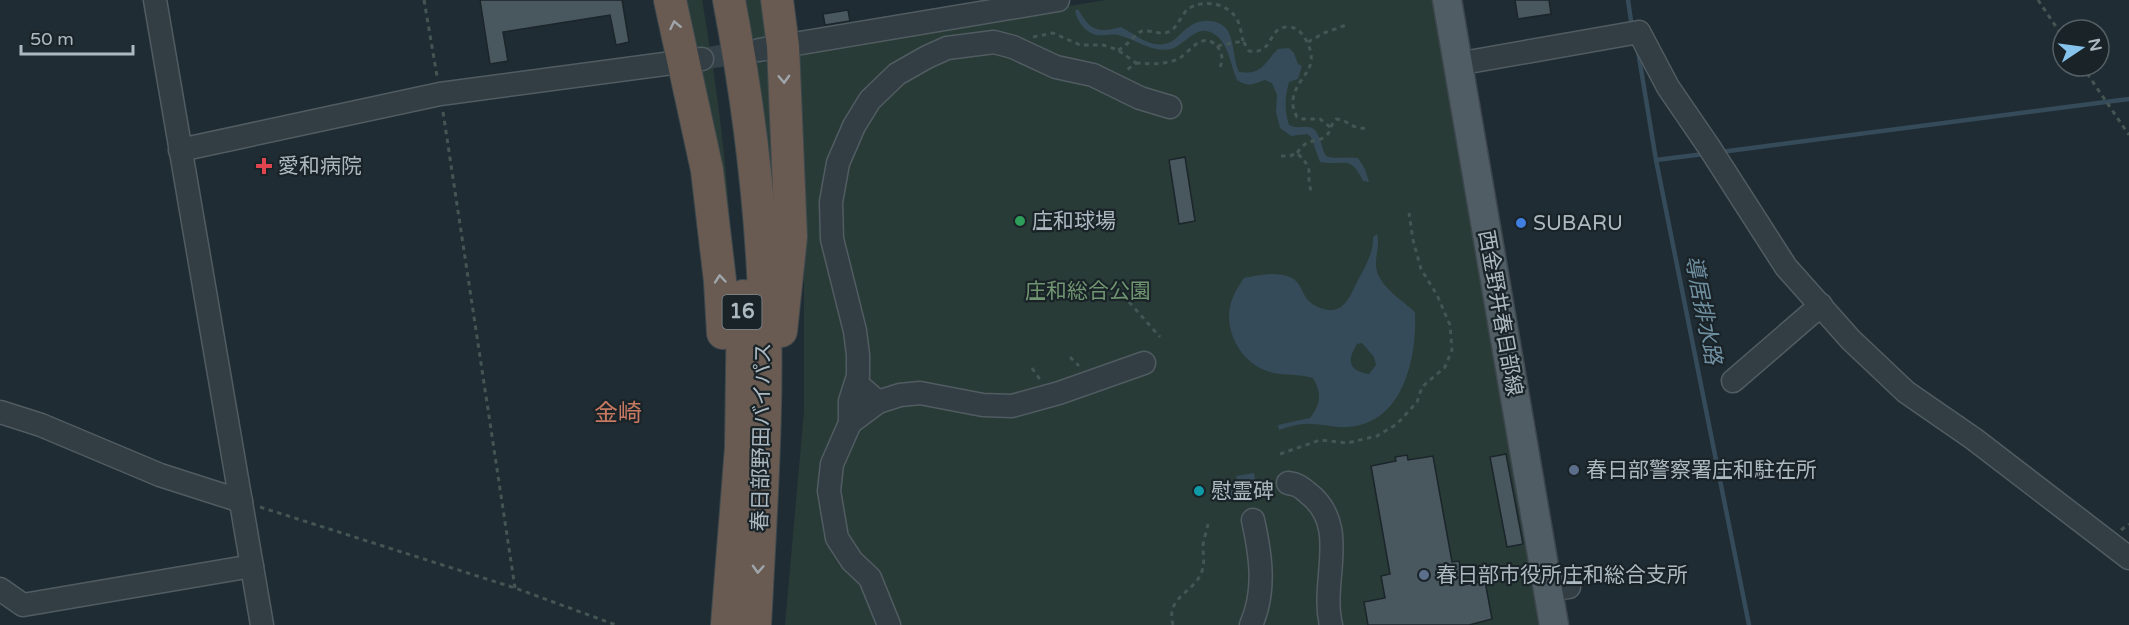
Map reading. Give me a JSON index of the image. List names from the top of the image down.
{
  "streets": {
    "highway": ["16", "春日部野田バイパス"],
    "main road": ["西金野井春日部線"]
  },
  "crossings": [
    ["16", "春日部野田バイパス"]
  ],
  "districts": ["金崎"],
  "water": ["導居排水路"],
  "parks": ["庄和総合公園"],
  "places": {
    "health": ["愛和病院"],
    "other": [
      "庄和球場",
      "SUBARU",
      "春日部警察署庄和駐在所",
      "慰霊碑",
      "春日部市役所庄和総合支所"
    ]
  },
  "scale_bar": "50 m",
  "north": "right"
}
